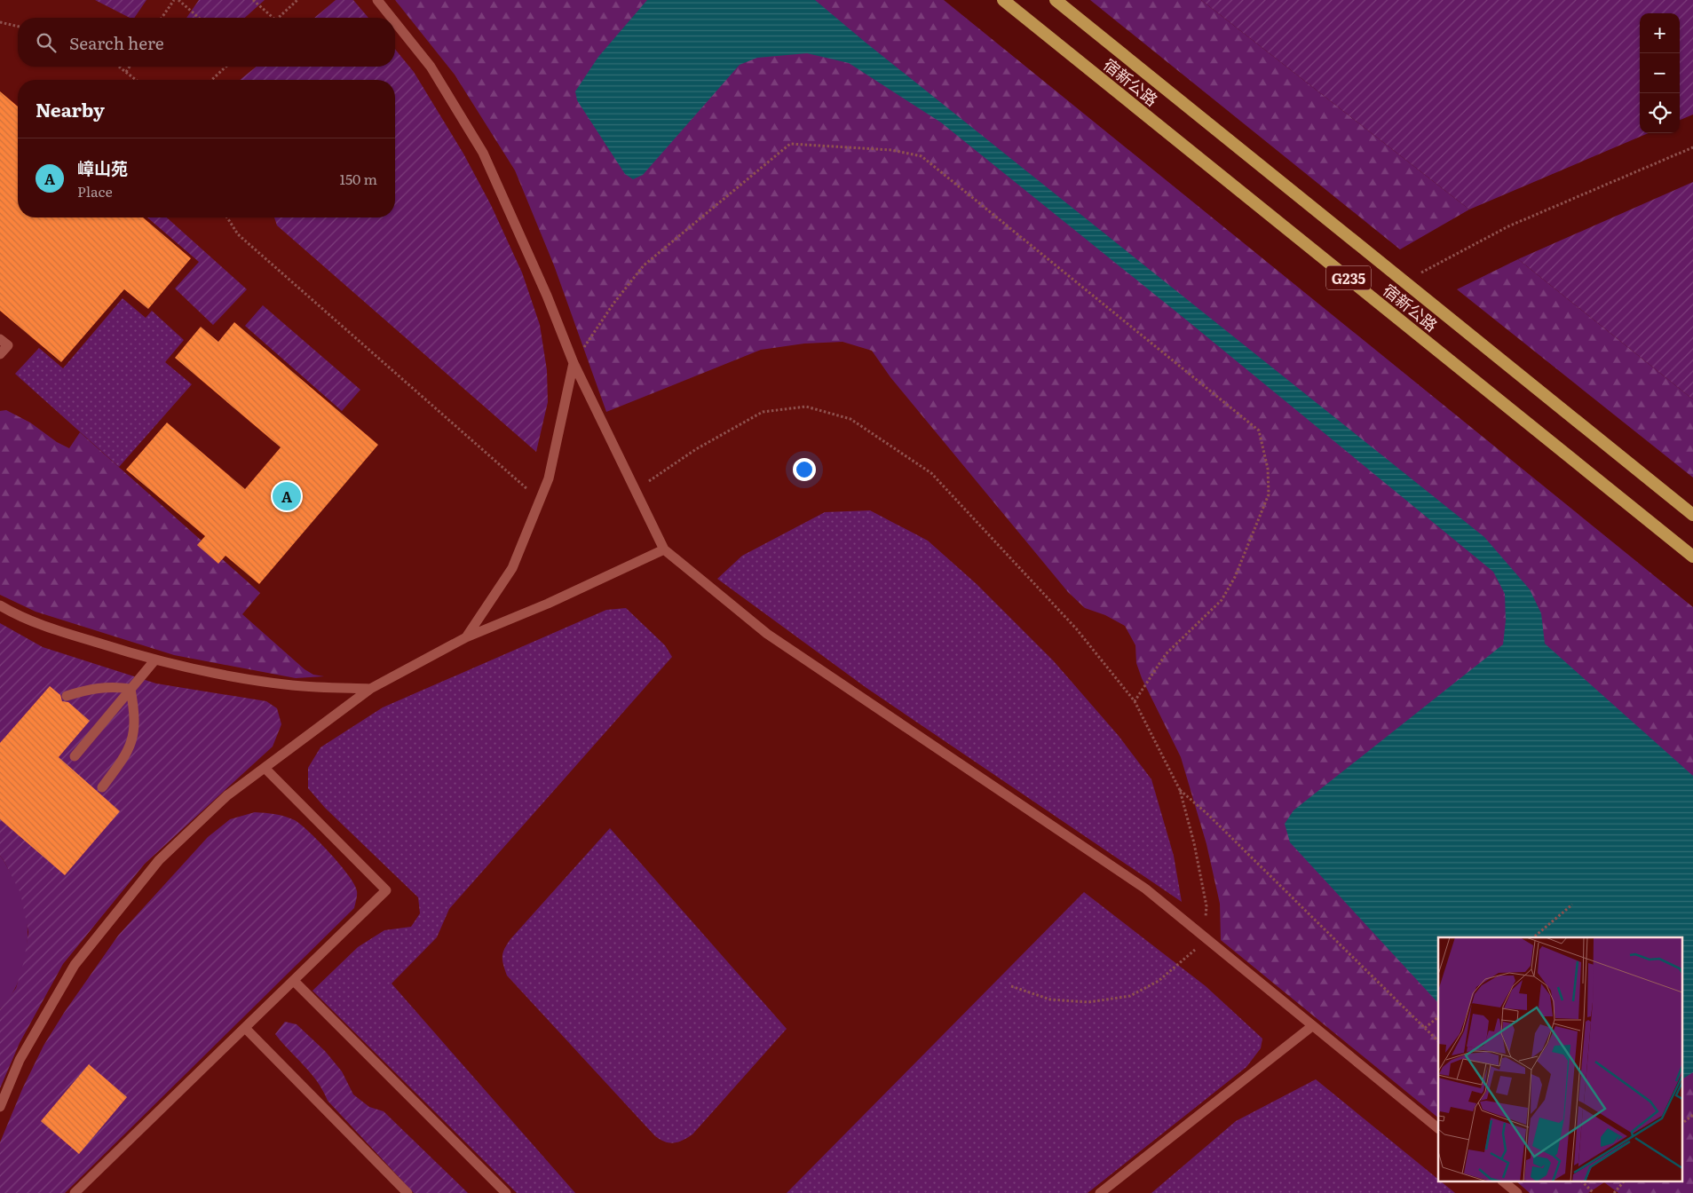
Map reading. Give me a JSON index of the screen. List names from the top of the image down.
{
  "streets": {
    "highway": ["宿新公路", "G235"]
  },
  "page": {
    "map_buttons": ["+", "−"],
    "search": "Search here",
    "heading": "Nearby",
    "list": [
      {
        "mark": "A",
        "name": "嶂山苑",
        "note": "Place",
        "value": "150 m"
      }
    ],
    "pins": "A"
  }
}
